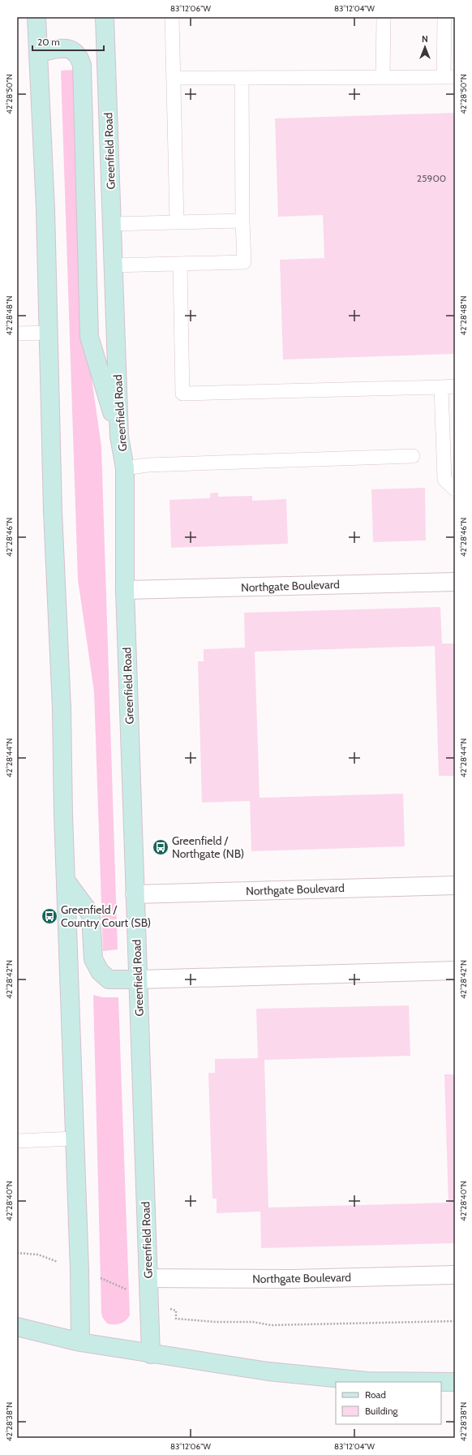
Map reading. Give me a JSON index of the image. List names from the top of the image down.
{
  "streets": {
    "main road": ["Greenfield Road"],
    "street": ["Northgate Boulevard"]
  },
  "crossings": [
    ["Greenfield Road", "Northgate Boulevard"]
  ],
  "places": {
    "bus stop": ["Greenfield / Northgate (NB)", "Greenfield / Country Court (SB)"]
  },
  "house_numbers": ["25900"],
  "legend": ["Road", "Building"],
  "scale_bar": "20 m",
  "north": "top",
  "coordinates": [
    "83°12'06\"W",
    "83°12'04\"W",
    "42°28'50\"N",
    "42°28'48\"N",
    "42°28'46\"N",
    "42°28'44\"N",
    "42°28'42\"N",
    "42°28'40\"N",
    "42°28'38\"N"
  ]
}
